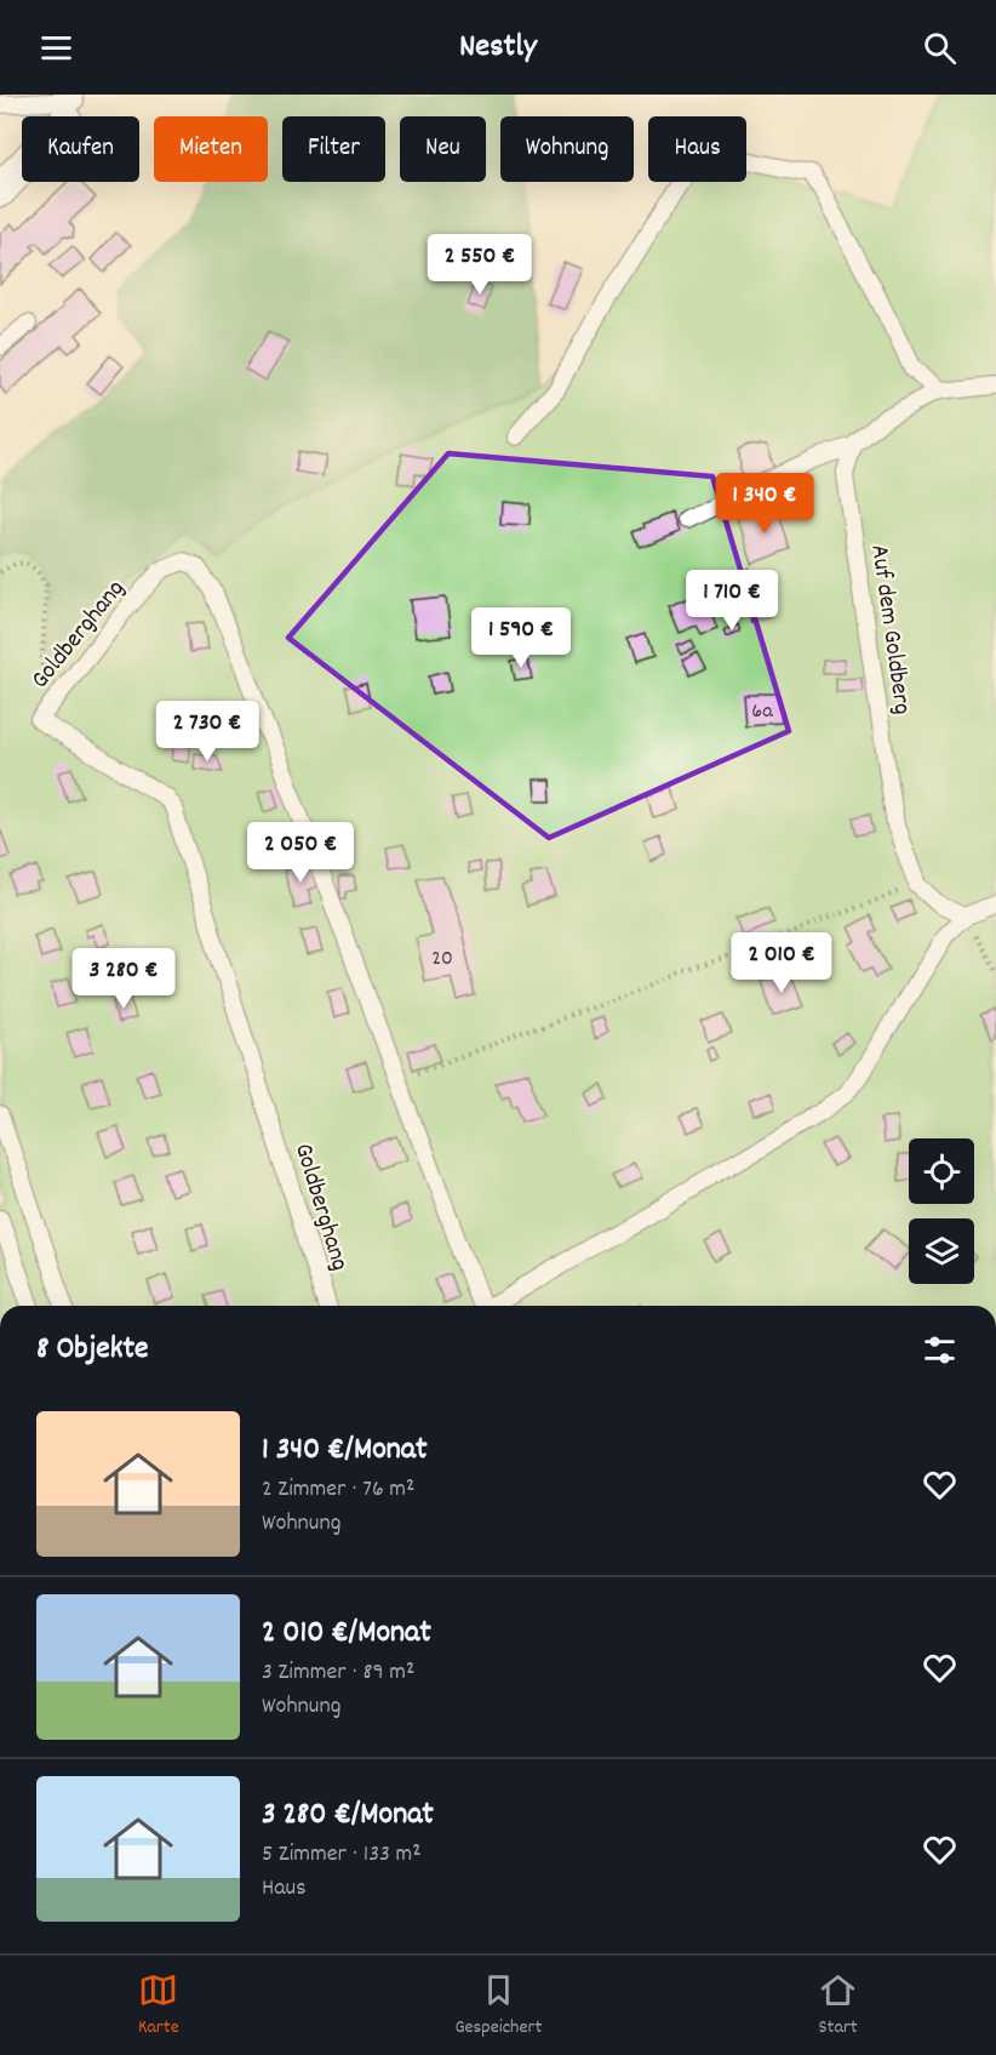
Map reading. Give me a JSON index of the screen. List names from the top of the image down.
{
  "streets": {
    "lane": ["Auf dem Goldberg", "Goldberghang"]
  },
  "house_numbers": ["6a", "20"],
  "page": {
    "header": "Nestly",
    "chip": [
      "Kaufen",
      "Mieten",
      "Filter",
      "Neu",
      "Wohnung",
      "Haus"
    ],
    "price": [
      "2 550 €",
      "1 340 €",
      "1 710 €",
      "1 590 €",
      "2 730 €",
      "2 050 €",
      "2 010 €",
      "3 280 €"
    ],
    "heading": "8 Objekte",
    "list": [
      {
        "name": "1 340 €/Monat",
        "note": "2 Zimmer · 76 m² · Wohnung"
      },
      {
        "name": "2 010 €/Monat",
        "note": "3 Zimmer · 89 m² · Wohnung"
      },
      {
        "name": "3 280 €/Monat",
        "note": "5 Zimmer · 133 m² · Haus"
      }
    ],
    "tabs": ["Karte", "Gespeichert", "Start"]
  }
}
